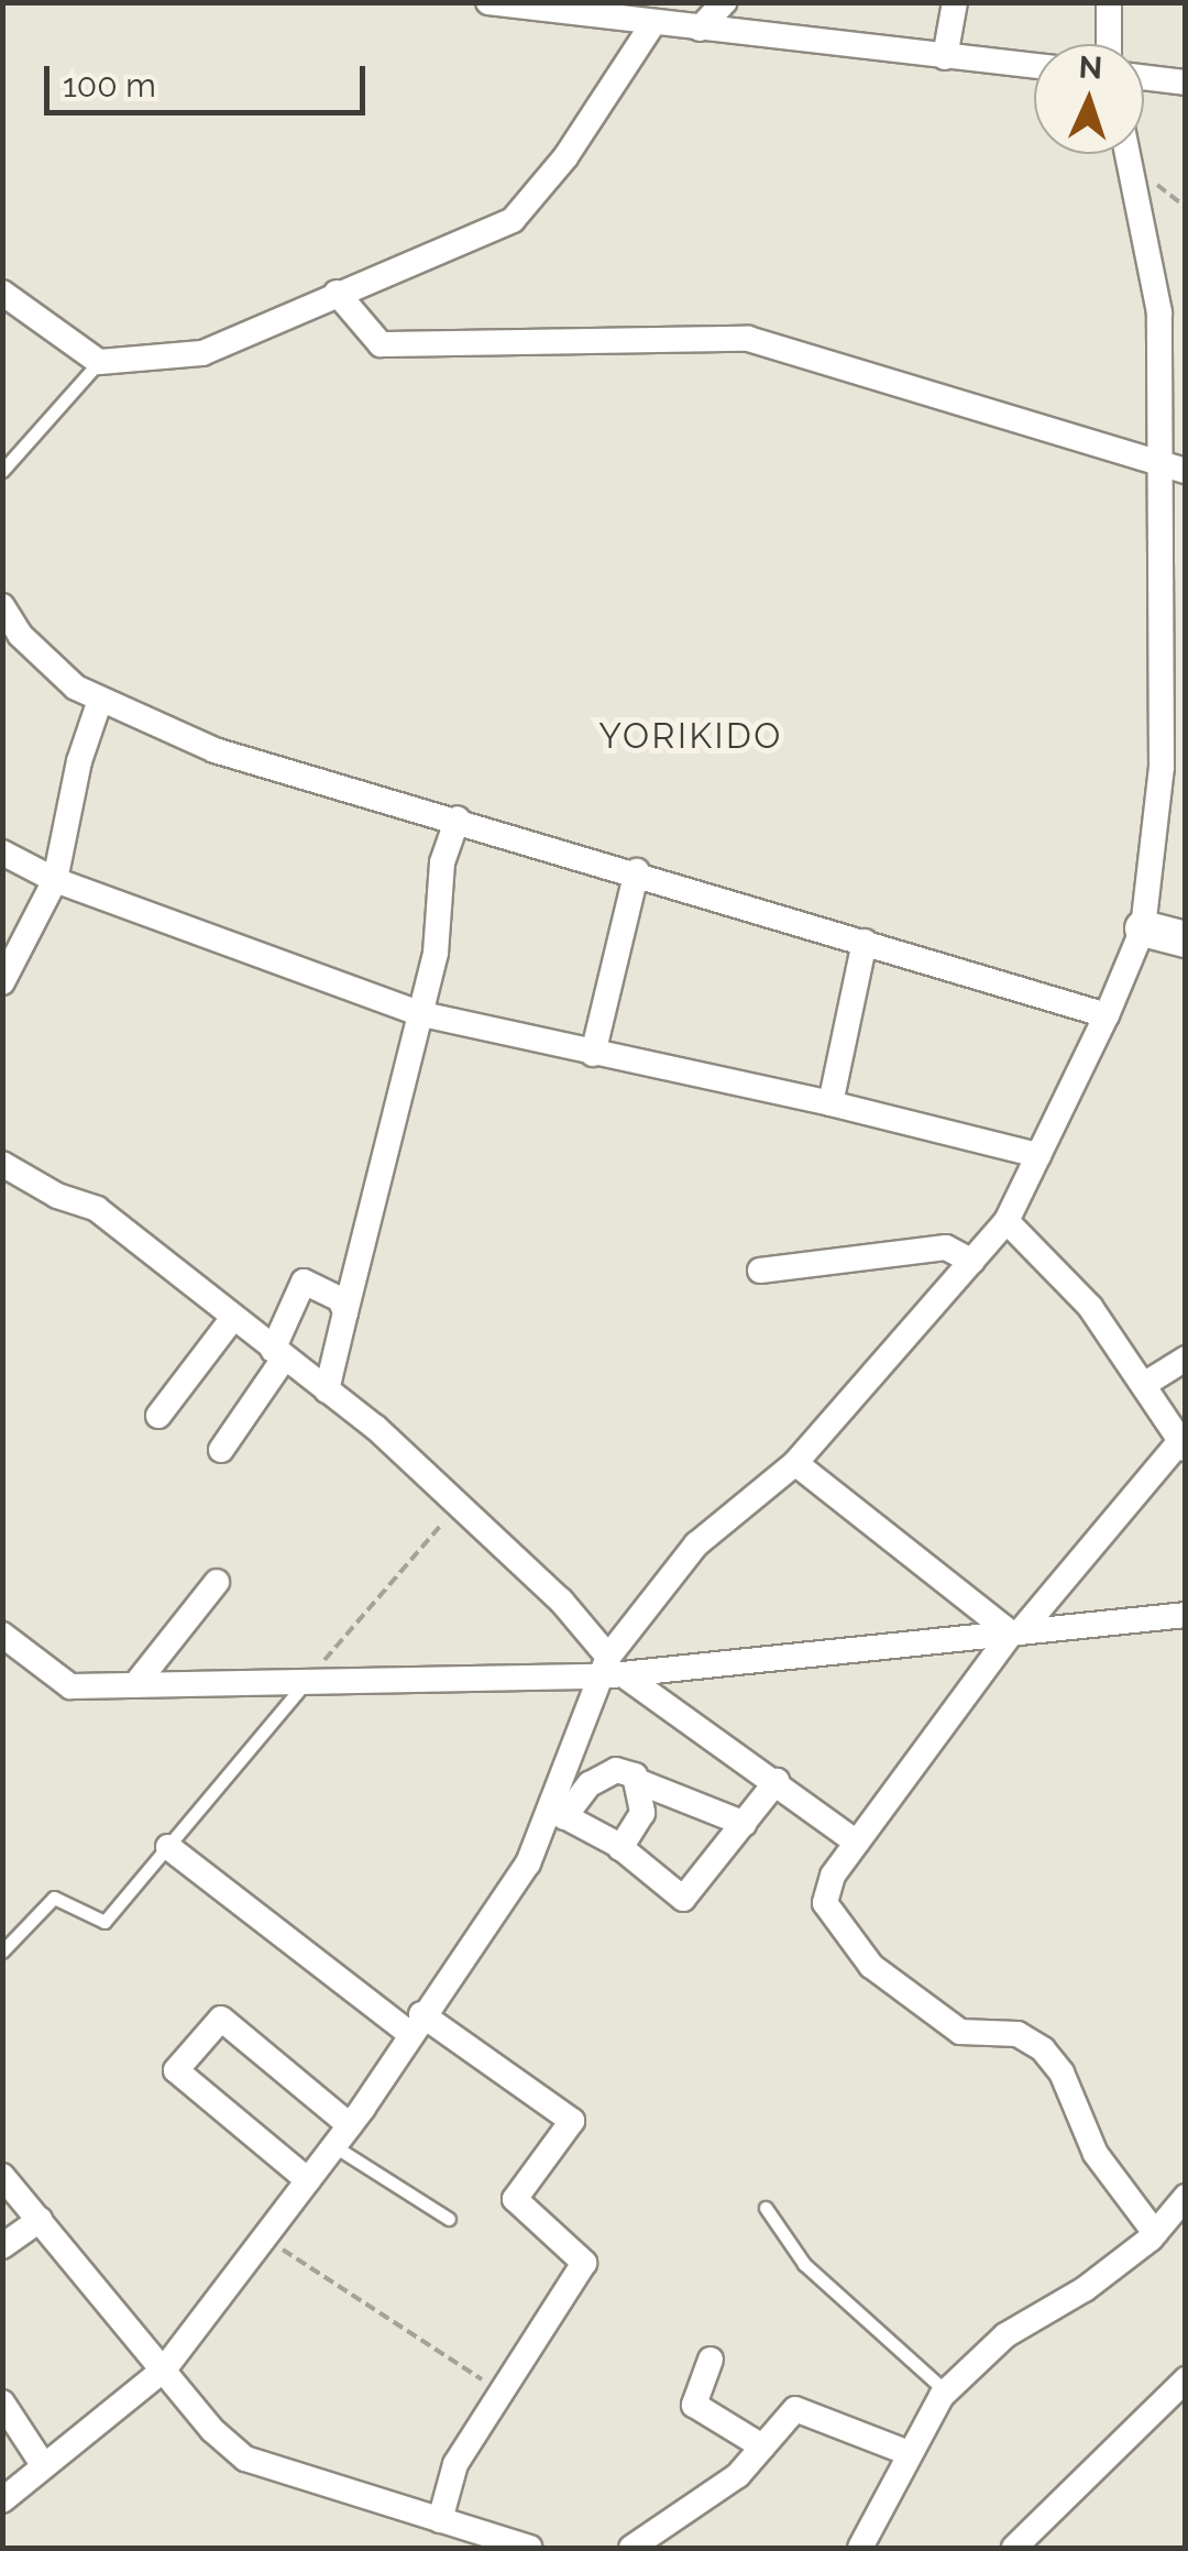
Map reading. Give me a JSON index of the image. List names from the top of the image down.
{
  "districts": ["YORIKIDO"],
  "scale_bar": "100 m",
  "north": "top"
}
